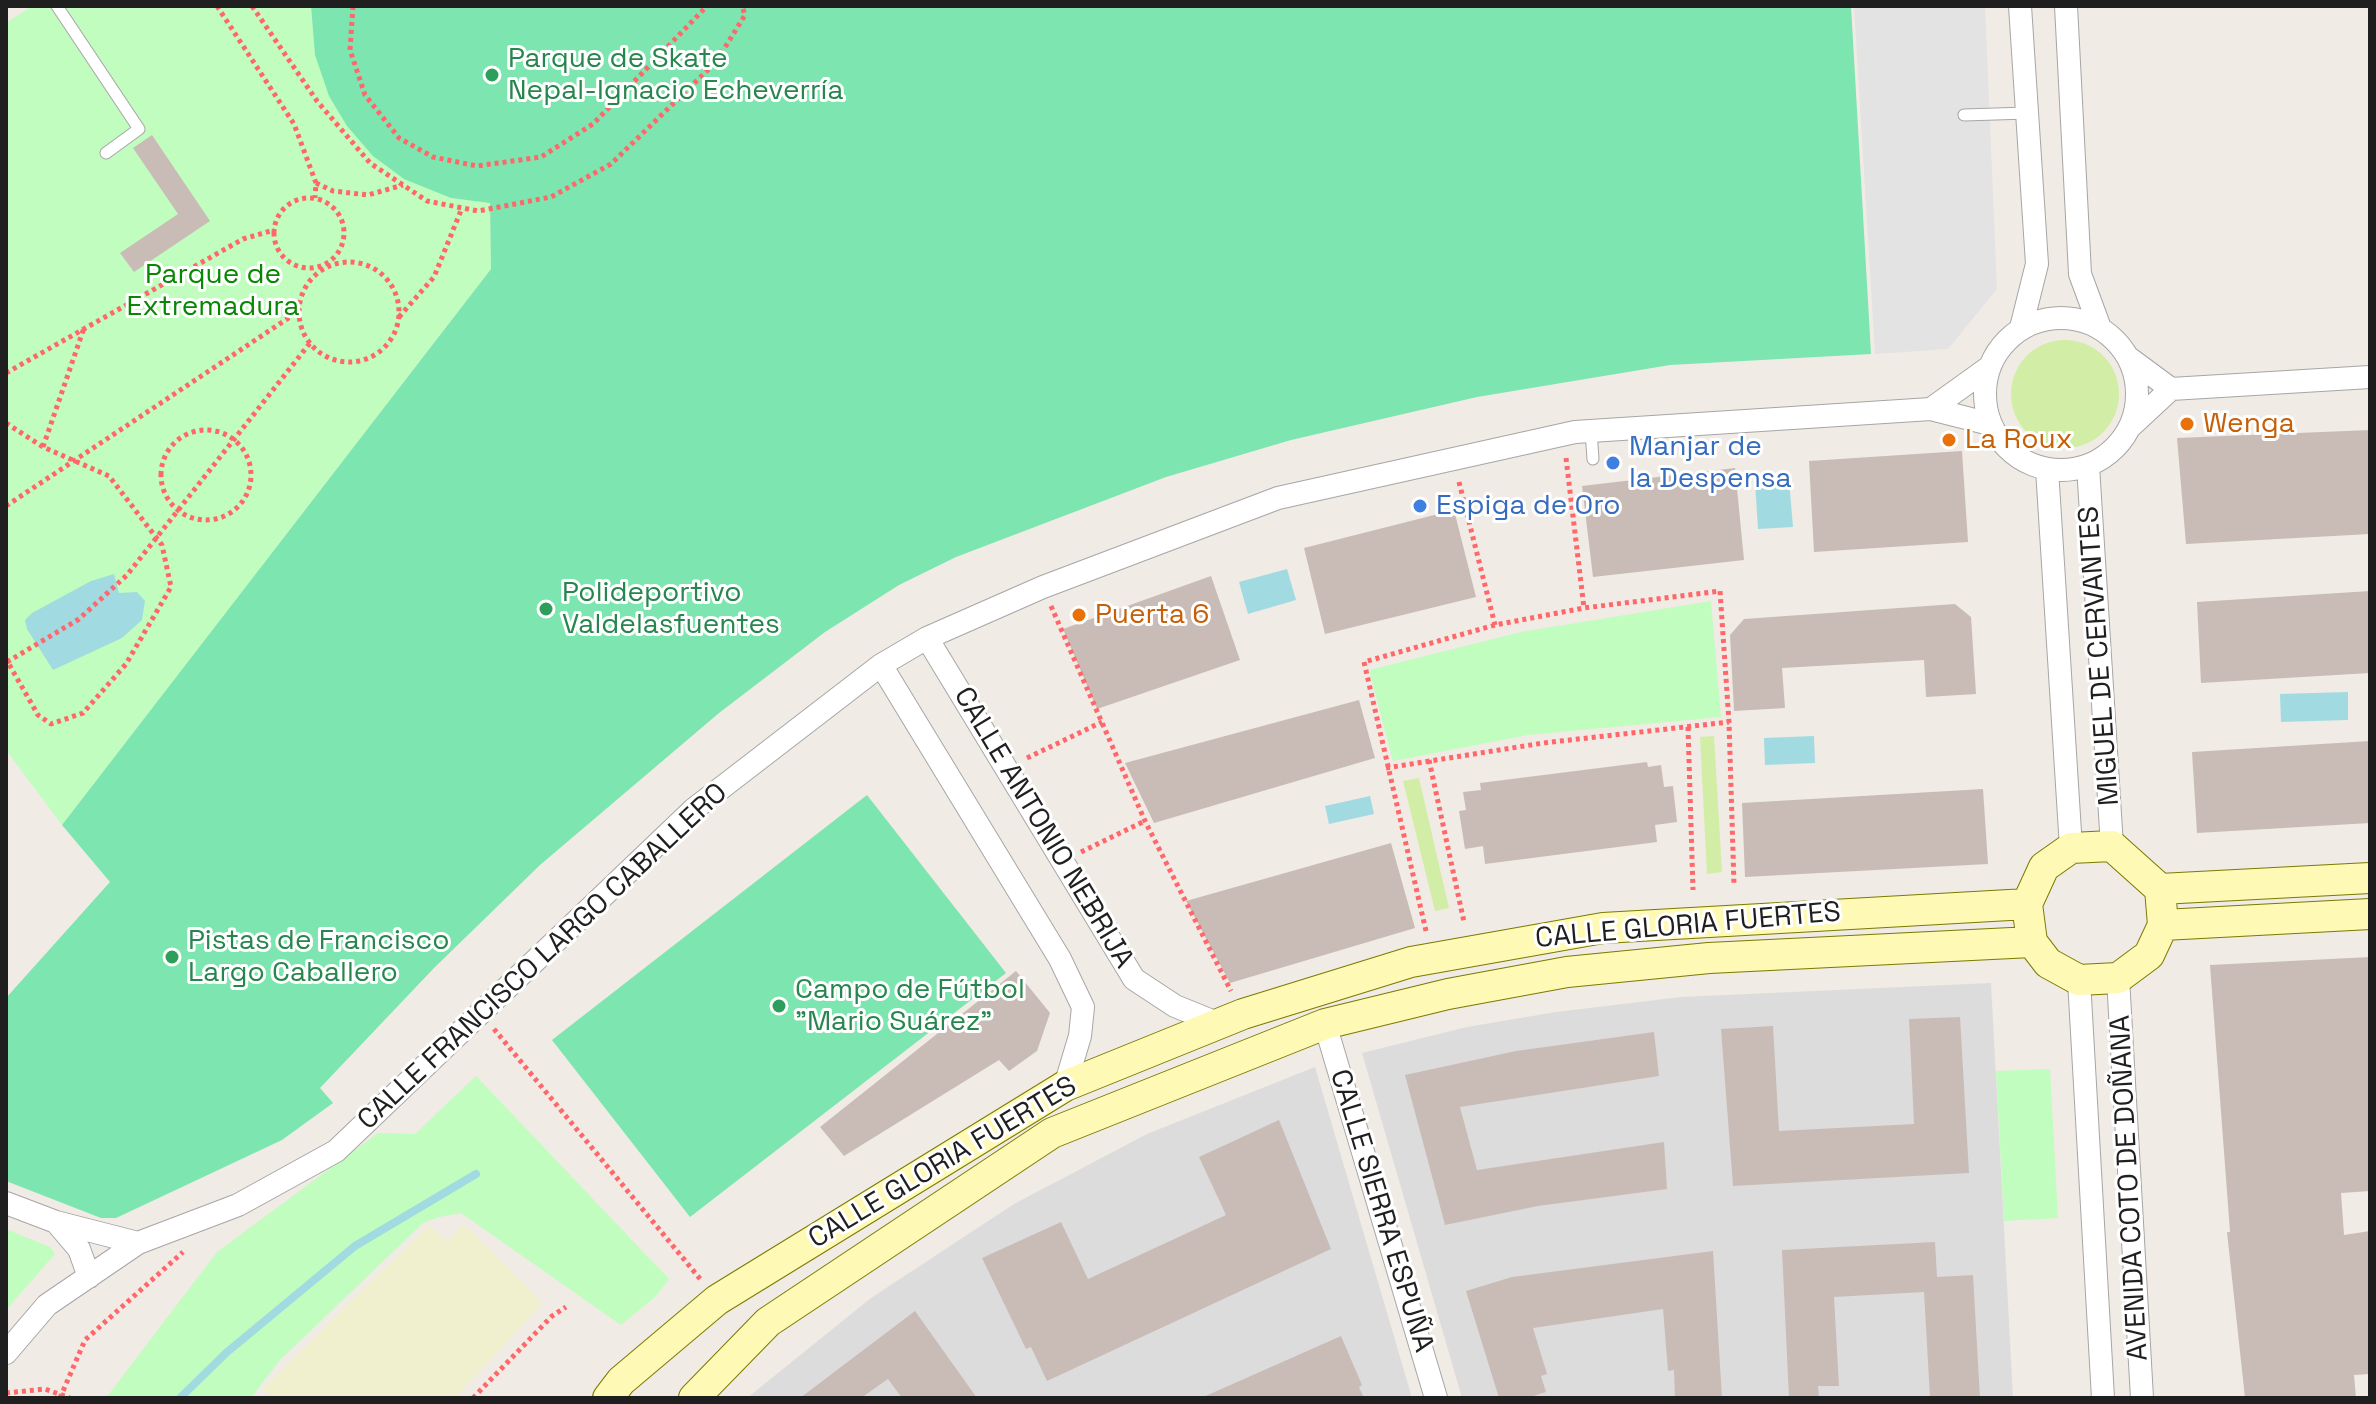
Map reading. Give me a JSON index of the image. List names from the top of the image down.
{
  "streets": {
    "main road": ["CALLE GLORIA FUERTES"],
    "street": [
      "MIGUEL DE CERVANTES",
      "CALLE ANTONIO NEBRIJA",
      "CALLE FRANCISCO LARGO CABALLERO",
      "AVENIDA COTO DE DOÑANA",
      "CALLE SIERRA ESPUÑA"
    ]
  },
  "crossings": [
    ["MIGUEL DE CERVANTES", "CALLE GLORIA FUERTES"],
    ["MIGUEL DE CERVANTES", "CALLE FRANCISCO LARGO CABALLERO"],
    ["MIGUEL DE CERVANTES", "AVENIDA COTO DE DOÑANA"],
    ["CALLE ANTONIO NEBRIJA", "CALLE GLORIA FUERTES"],
    ["CALLE ANTONIO NEBRIJA", "CALLE FRANCISCO LARGO CABALLERO"],
    ["CALLE GLORIA FUERTES", "AVENIDA COTO DE DOÑANA"],
    ["CALLE GLORIA FUERTES", "CALLE SIERRA ESPUÑA"]
  ],
  "parks": ["Parque de Extremadura"],
  "places": [
    "Parque de Skate Nepal-Ignacio Echeverría",
    "Wenga",
    "La Roux",
    "Manjar de la Despensa",
    "Espiga de Oro",
    "Polideportivo Valdelasfuentes",
    "Puerta 6",
    "Pistas de Francisco Largo Caballero",
    "Campo de Fútbol \"Mario Suárez\""
  ]
}
